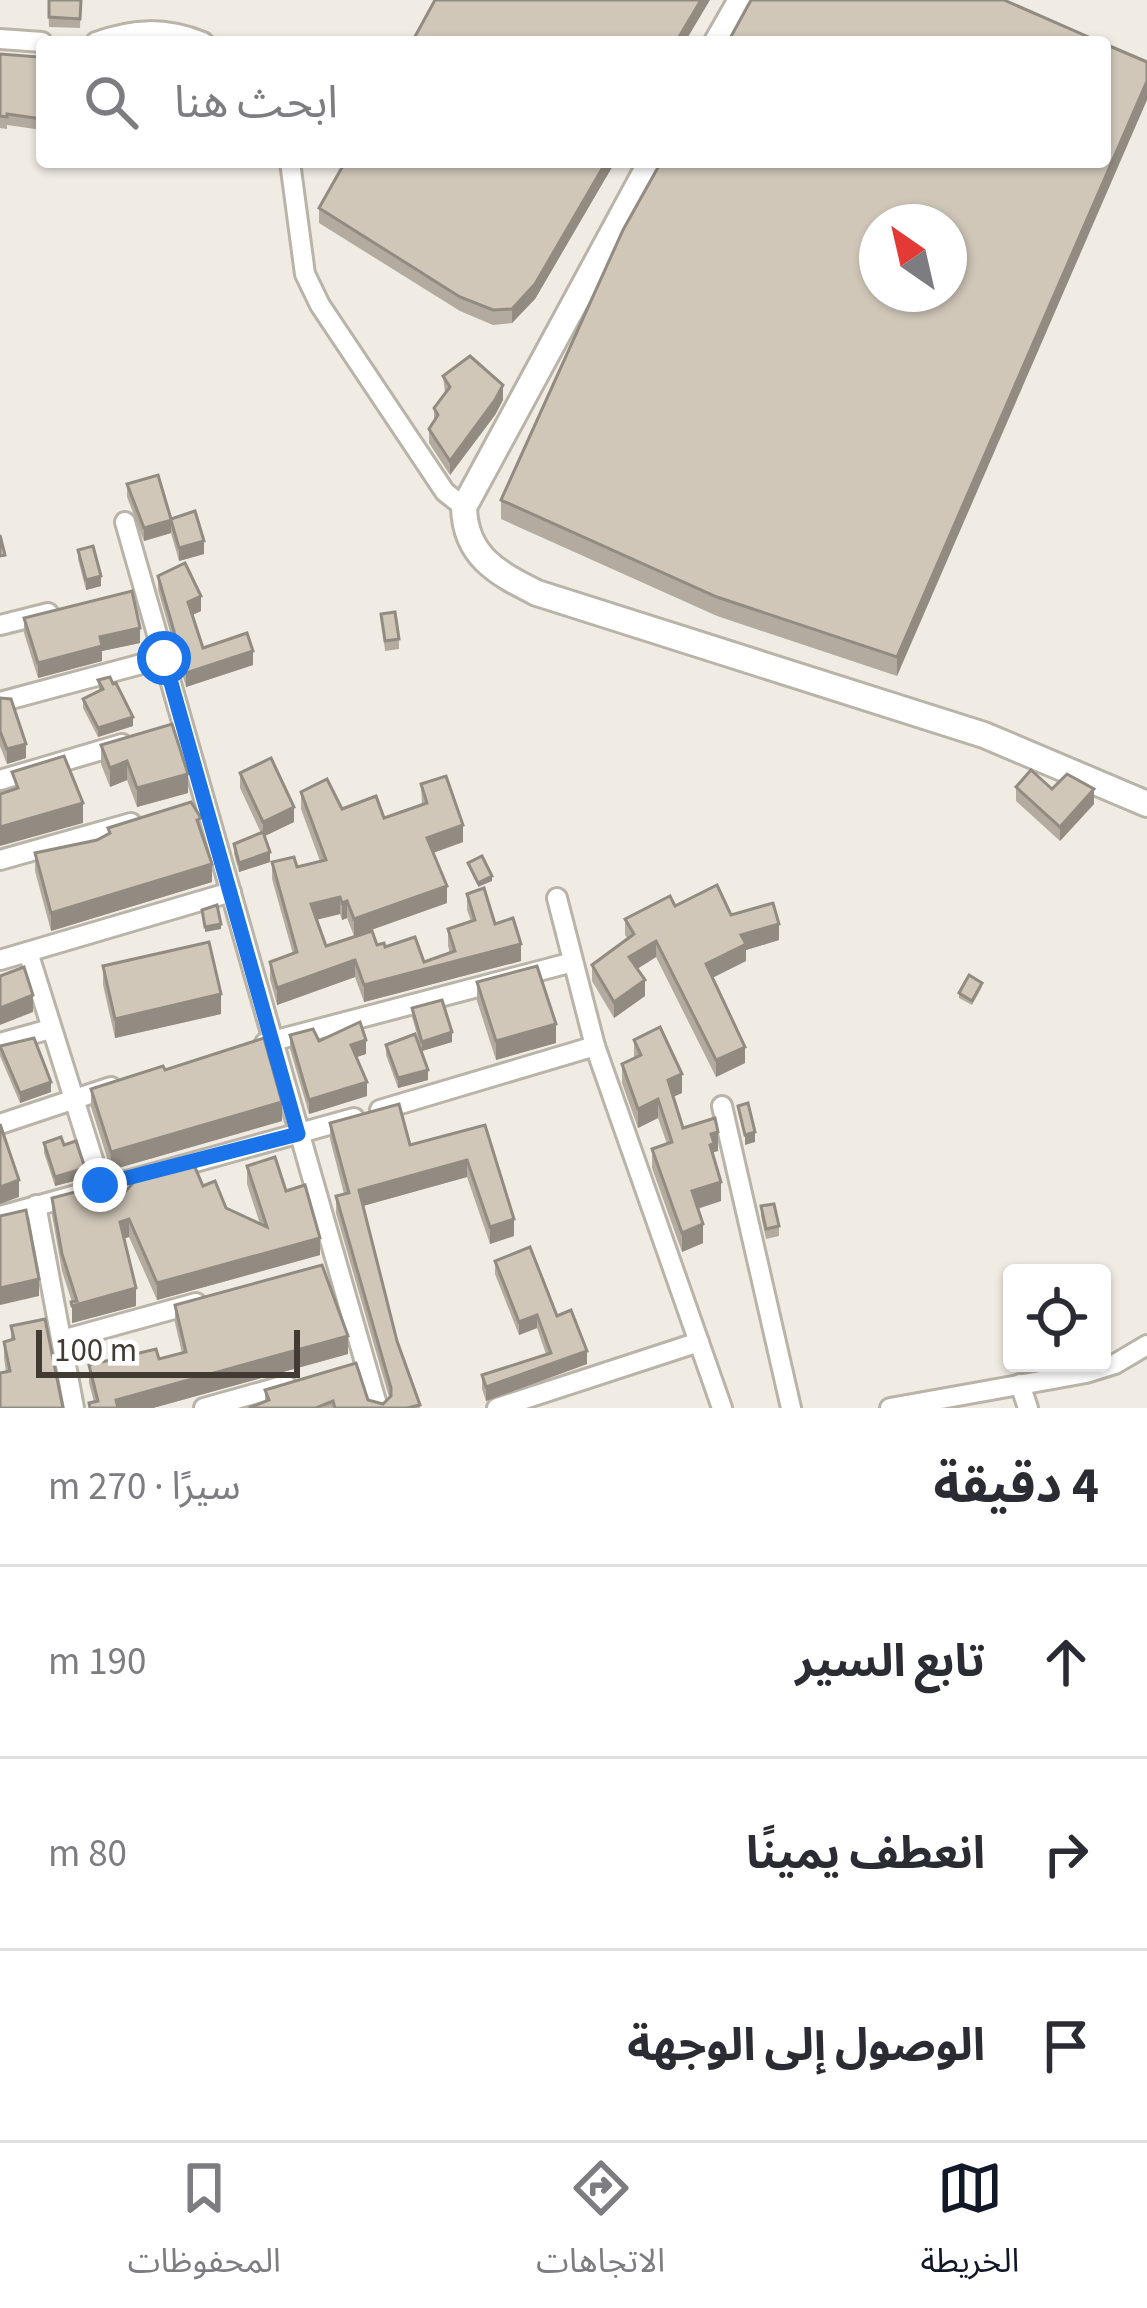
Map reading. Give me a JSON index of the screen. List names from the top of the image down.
{
  "scale_bar": "100 m",
  "north": "top left",
  "page": {
    "search": "ابحث هنا",
    "scale": "100 m",
    "heading": ["4 دقيقة", "سيرًا · 270 m"],
    "list": [
      ["تابع السير", "190 m"],
      ["انعطف يمينًا", "80 m"],
      "الوصول إلى الوجهة"
    ],
    "nav": ["الخريطة", "الاتجاهات", "المحفوظات"]
  }
}
